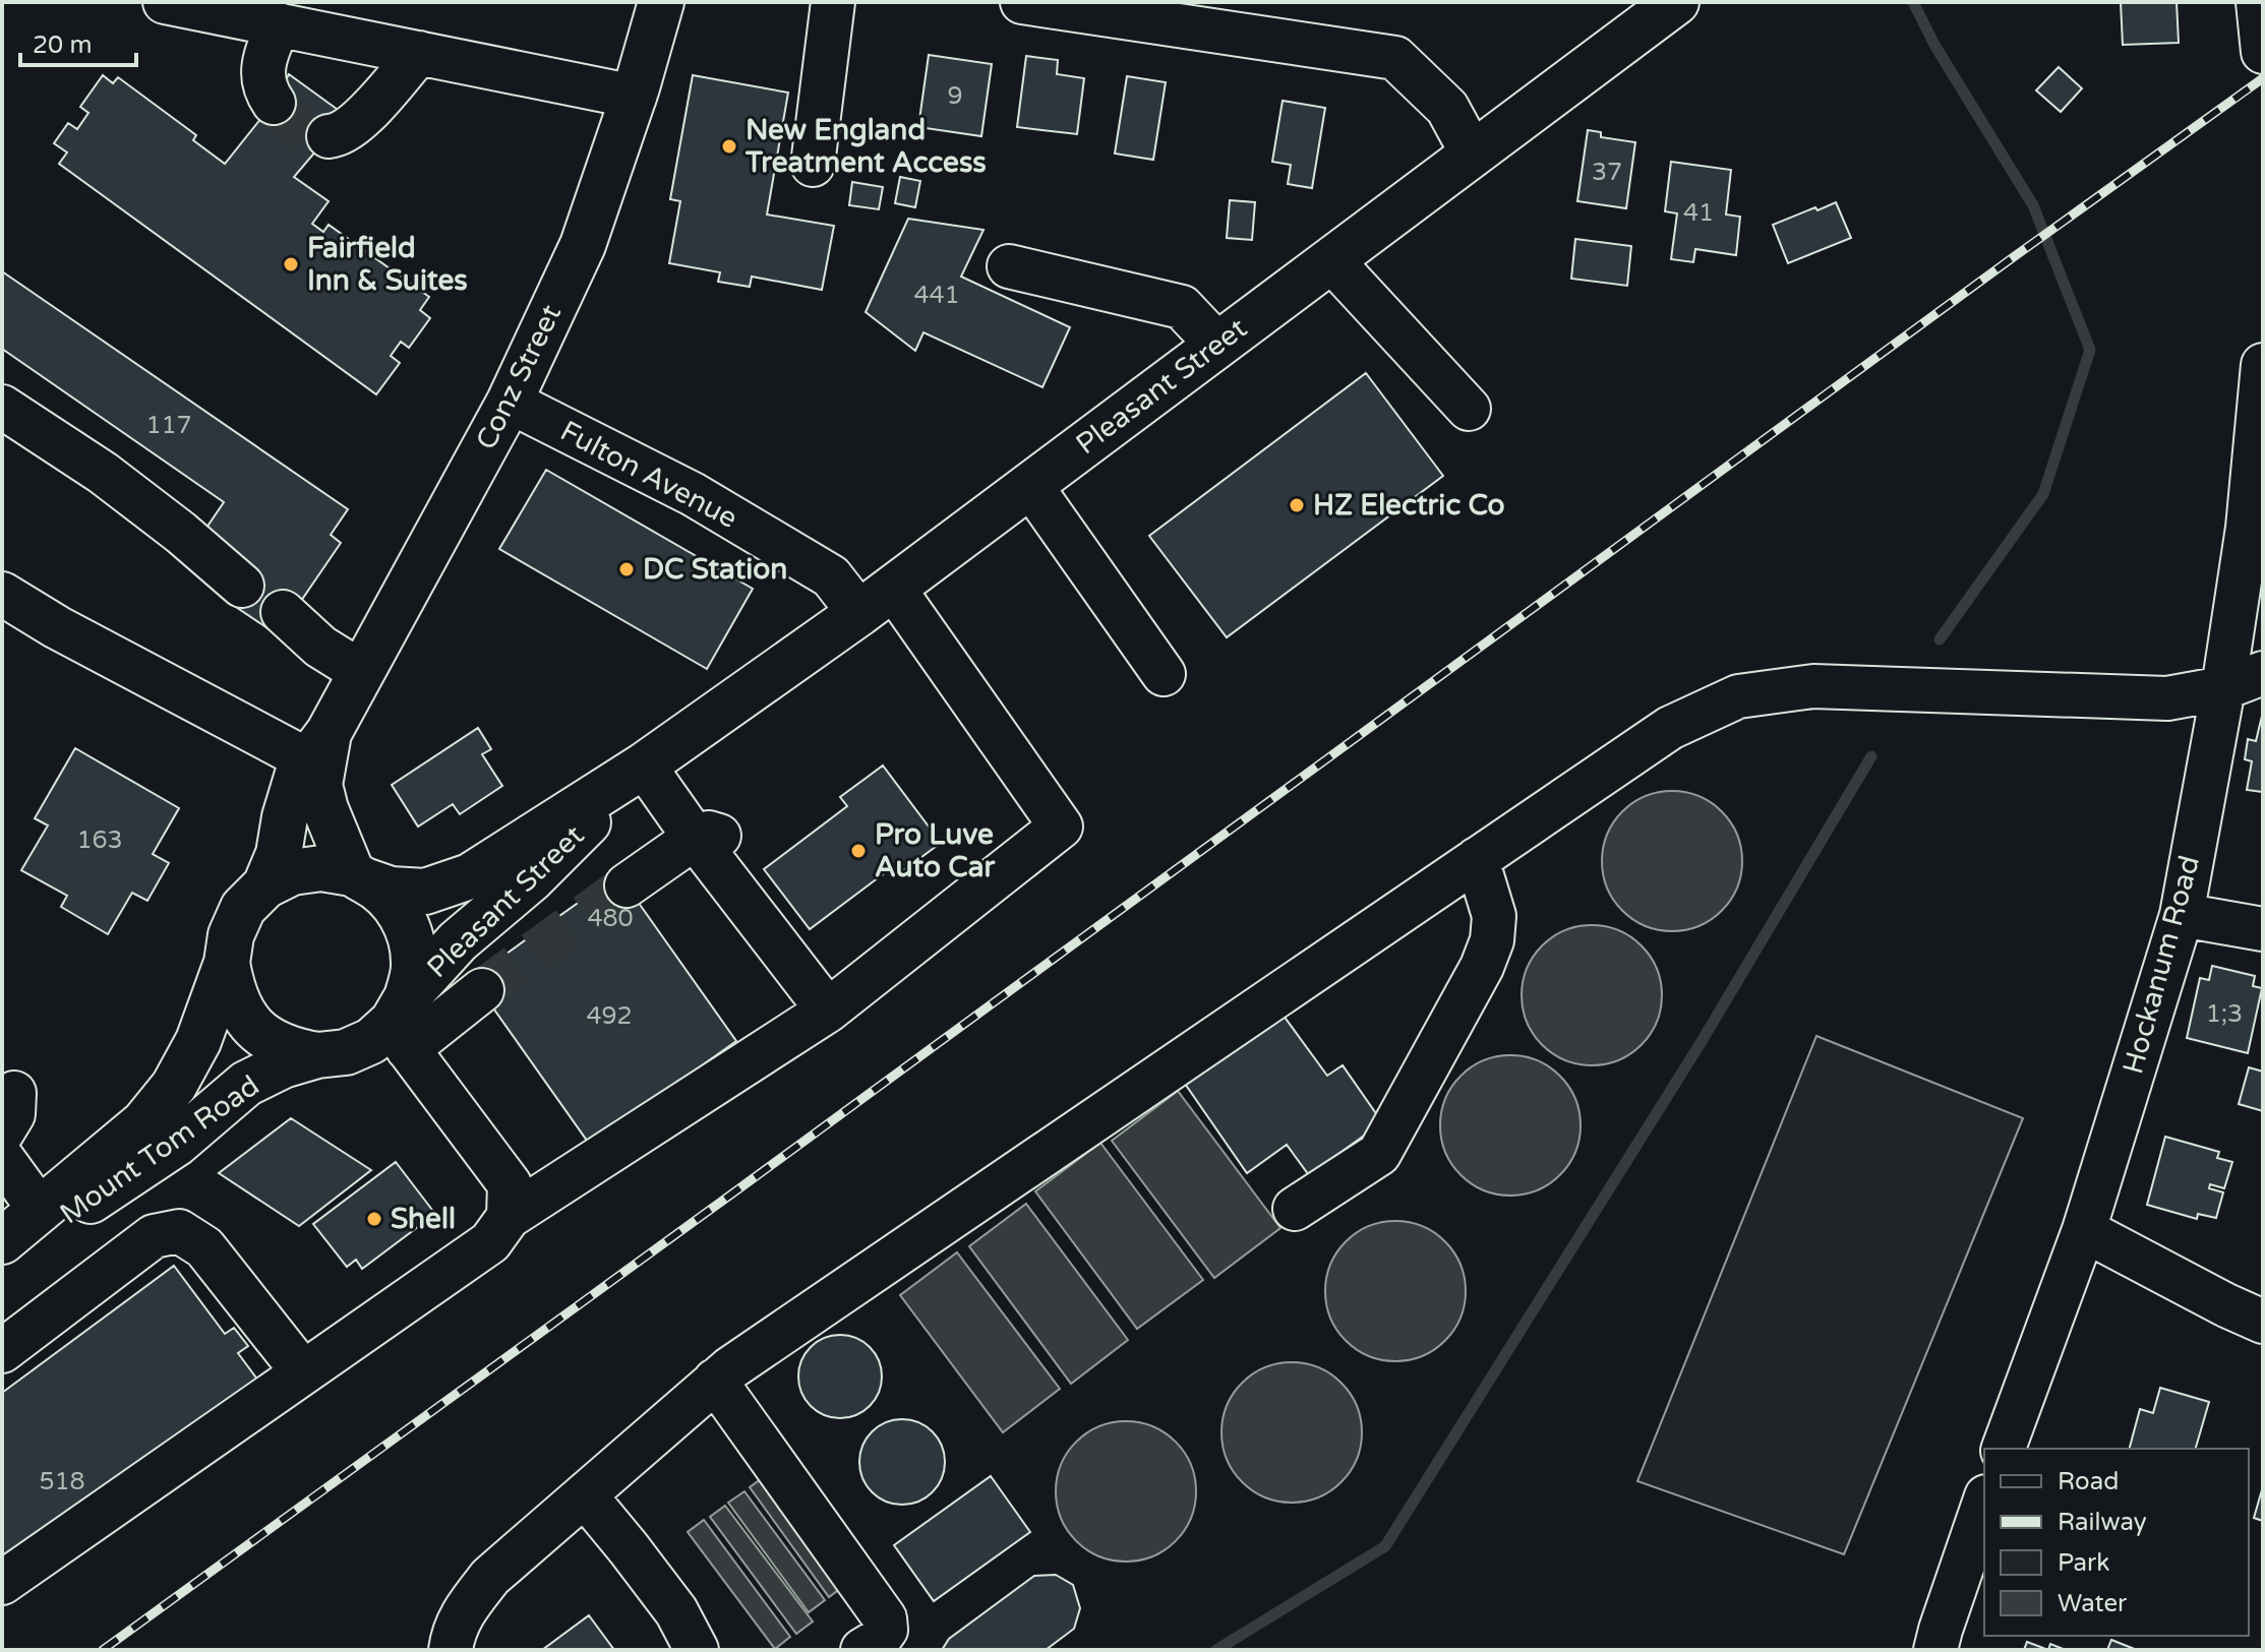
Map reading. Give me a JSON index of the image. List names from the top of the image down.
{
  "streets": {
    "main road": ["Conz Street", "Pleasant Street", "Mount Tom Road"],
    "street": ["Fulton Avenue", "Hockanum Road"]
  },
  "crossings": [
    ["Conz Street", "Pleasant Street"],
    ["Conz Street", "Fulton Avenue"],
    ["Conz Street", "Mount Tom Road"],
    ["Pleasant Street", "Fulton Avenue"],
    ["Pleasant Street", "Mount Tom Road"]
  ],
  "places": [
    "New England Treatment Access",
    "Fairfield Inn & Suites",
    "HZ Electric Co",
    "DC Station",
    "Pro Luve Auto Car",
    "Shell"
  ],
  "house_numbers": [
    "9",
    "37",
    "41",
    "441",
    "117",
    "163",
    "480",
    "1;3",
    "492",
    "518"
  ],
  "legend": [
    "Road",
    "Railway",
    "Park",
    "Water"
  ],
  "scale_bar": "20 m"
}
